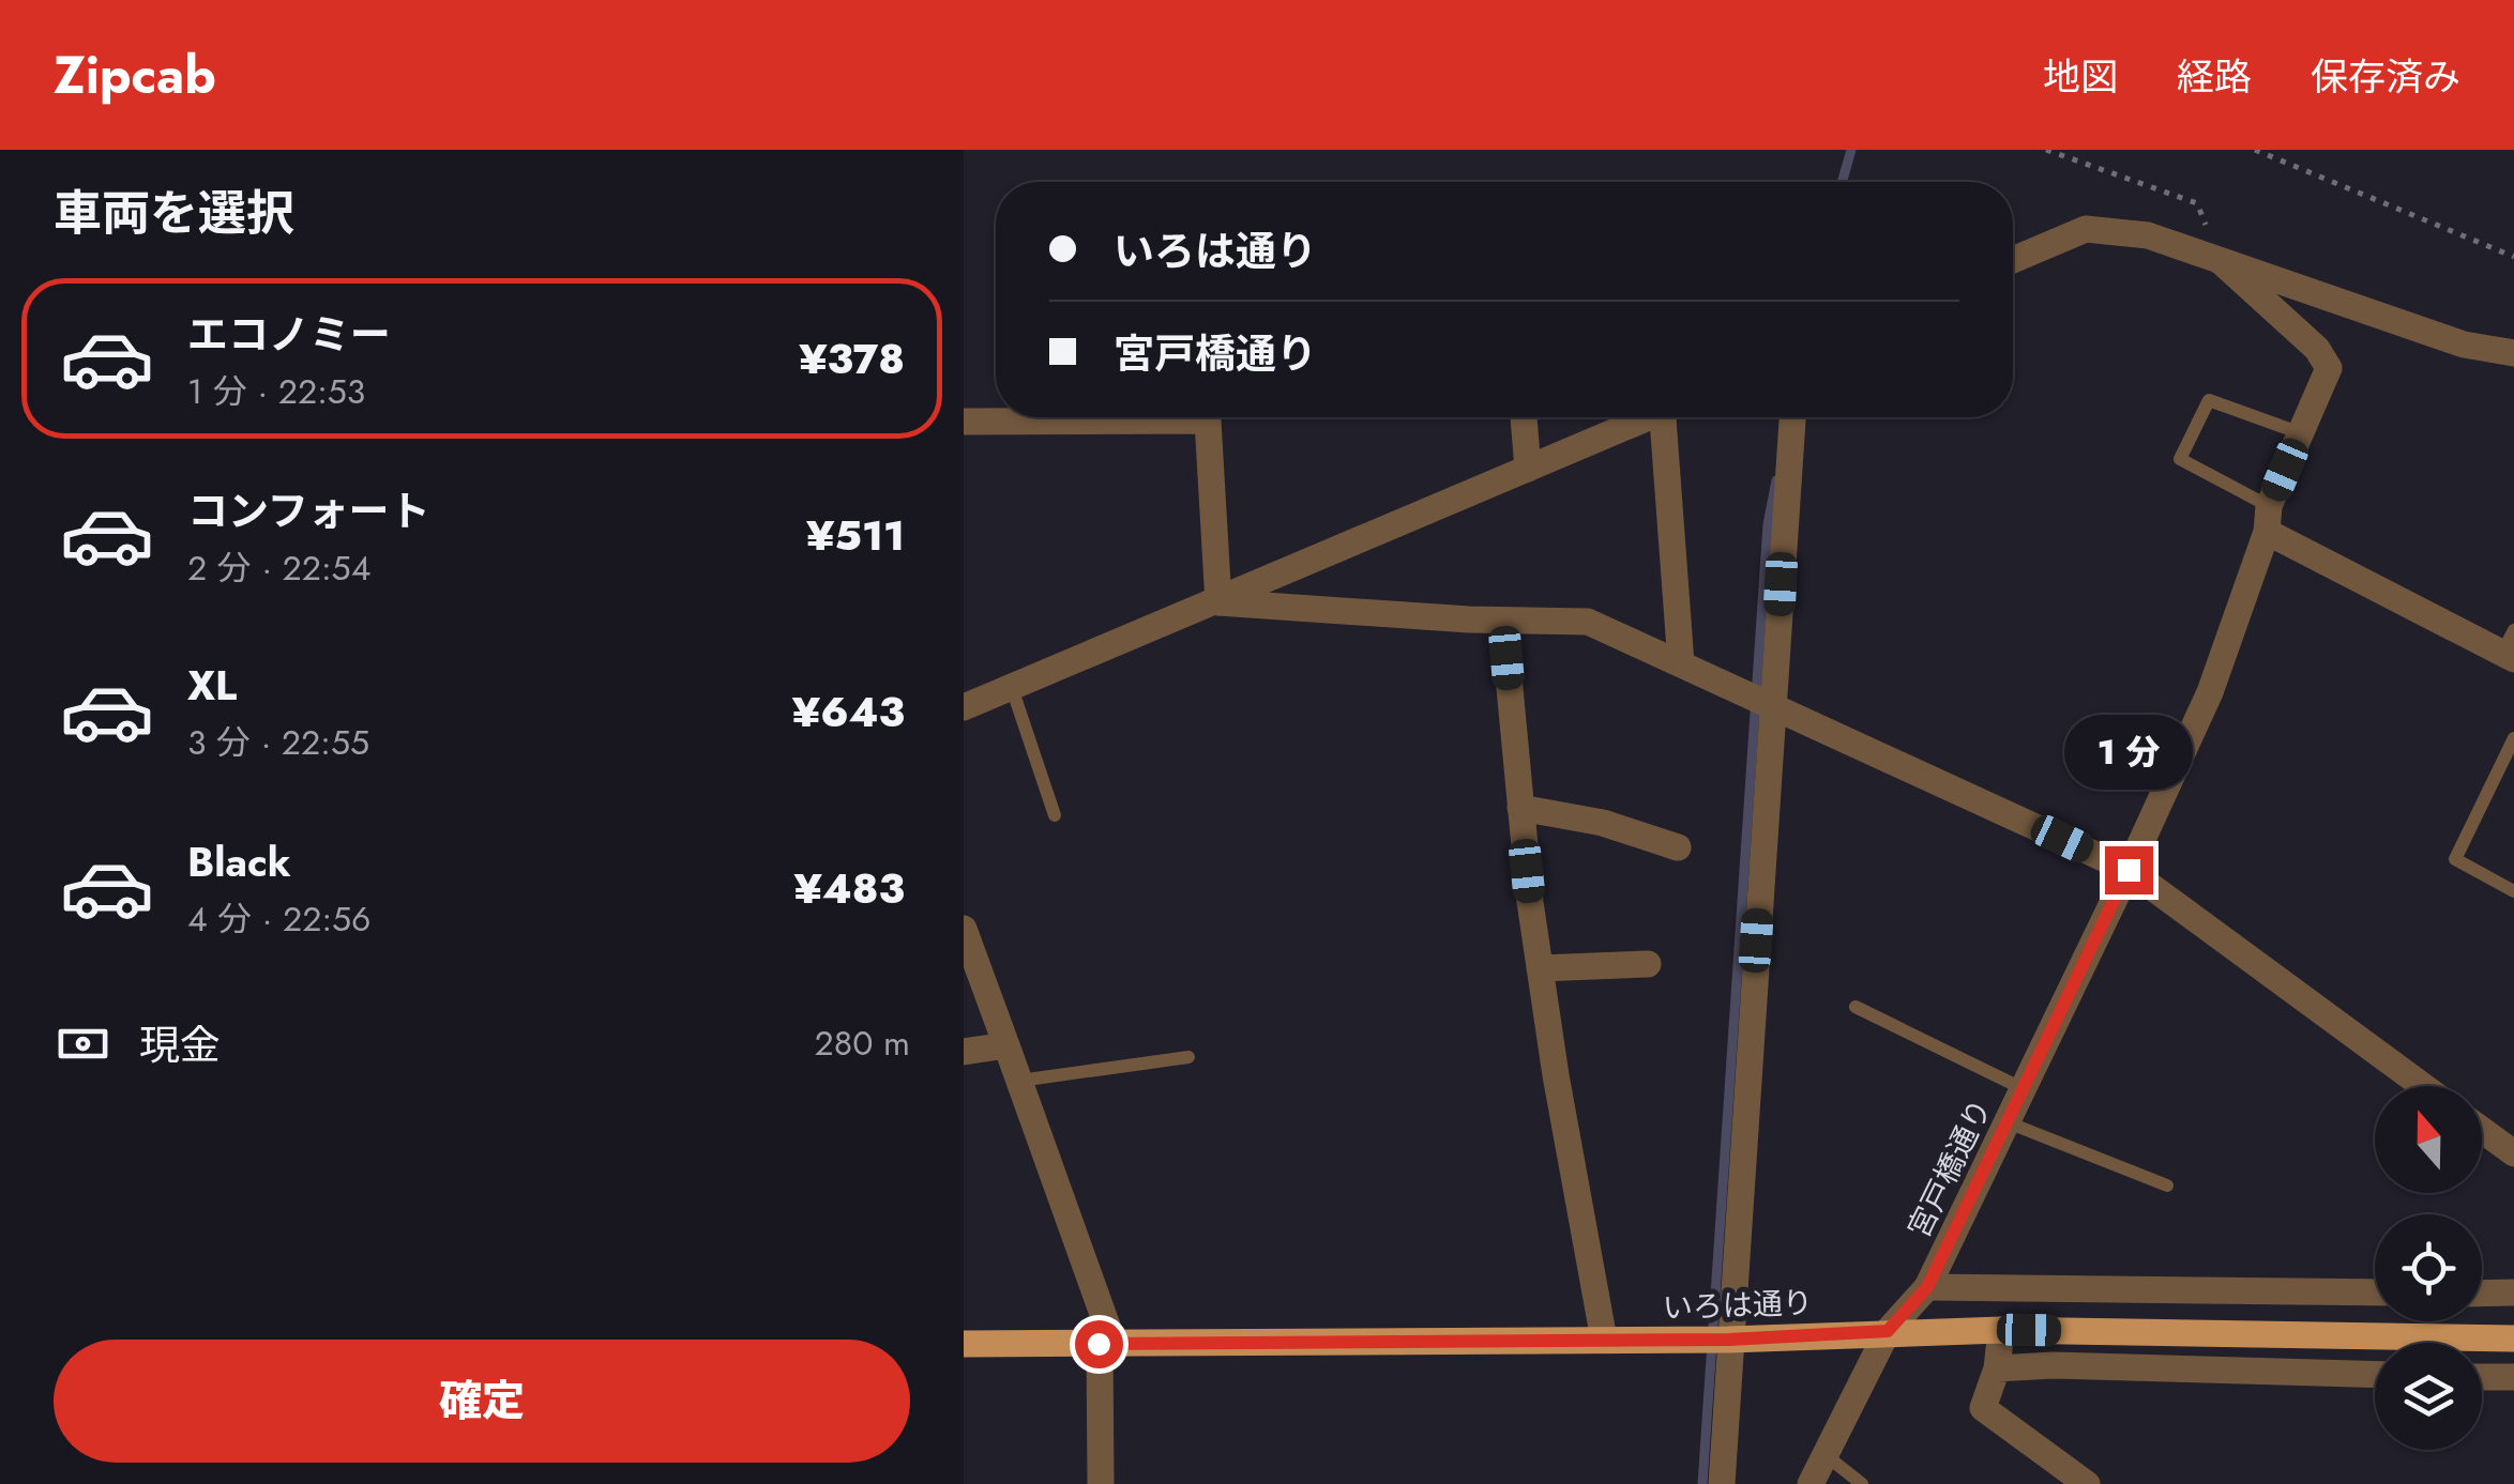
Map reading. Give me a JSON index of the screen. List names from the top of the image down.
{
  "streets": {
    "main road": ["いろは通り"],
    "street": ["宮戸橋通り"]
  },
  "crossings": [
    ["宮戸橋通り", "いろは通り"]
  ],
  "north": "top",
  "page": {
    "header": "Zipcab",
    "nav": ["地図", "経路", "保存済み"],
    "heading": "車両を選択",
    "banner": ["いろは通り", "宮戸橋通り"],
    "list": [
      {
        "name": "エコノミー",
        "note": "1 分 · 22:53",
        "value": "¥378"
      },
      {
        "name": "コンフォート",
        "note": "2 分 · 22:54",
        "value": "¥511"
      },
      {
        "name": "XL",
        "note": "3 分 · 22:55",
        "value": "¥643"
      },
      {
        "name": "Black",
        "note": "4 分 · 22:56",
        "value": "¥483"
      }
    ],
    "bubble": "1 分",
    "pay": ["現金", "280 m"],
    "buttons": "確定"
  }
}
